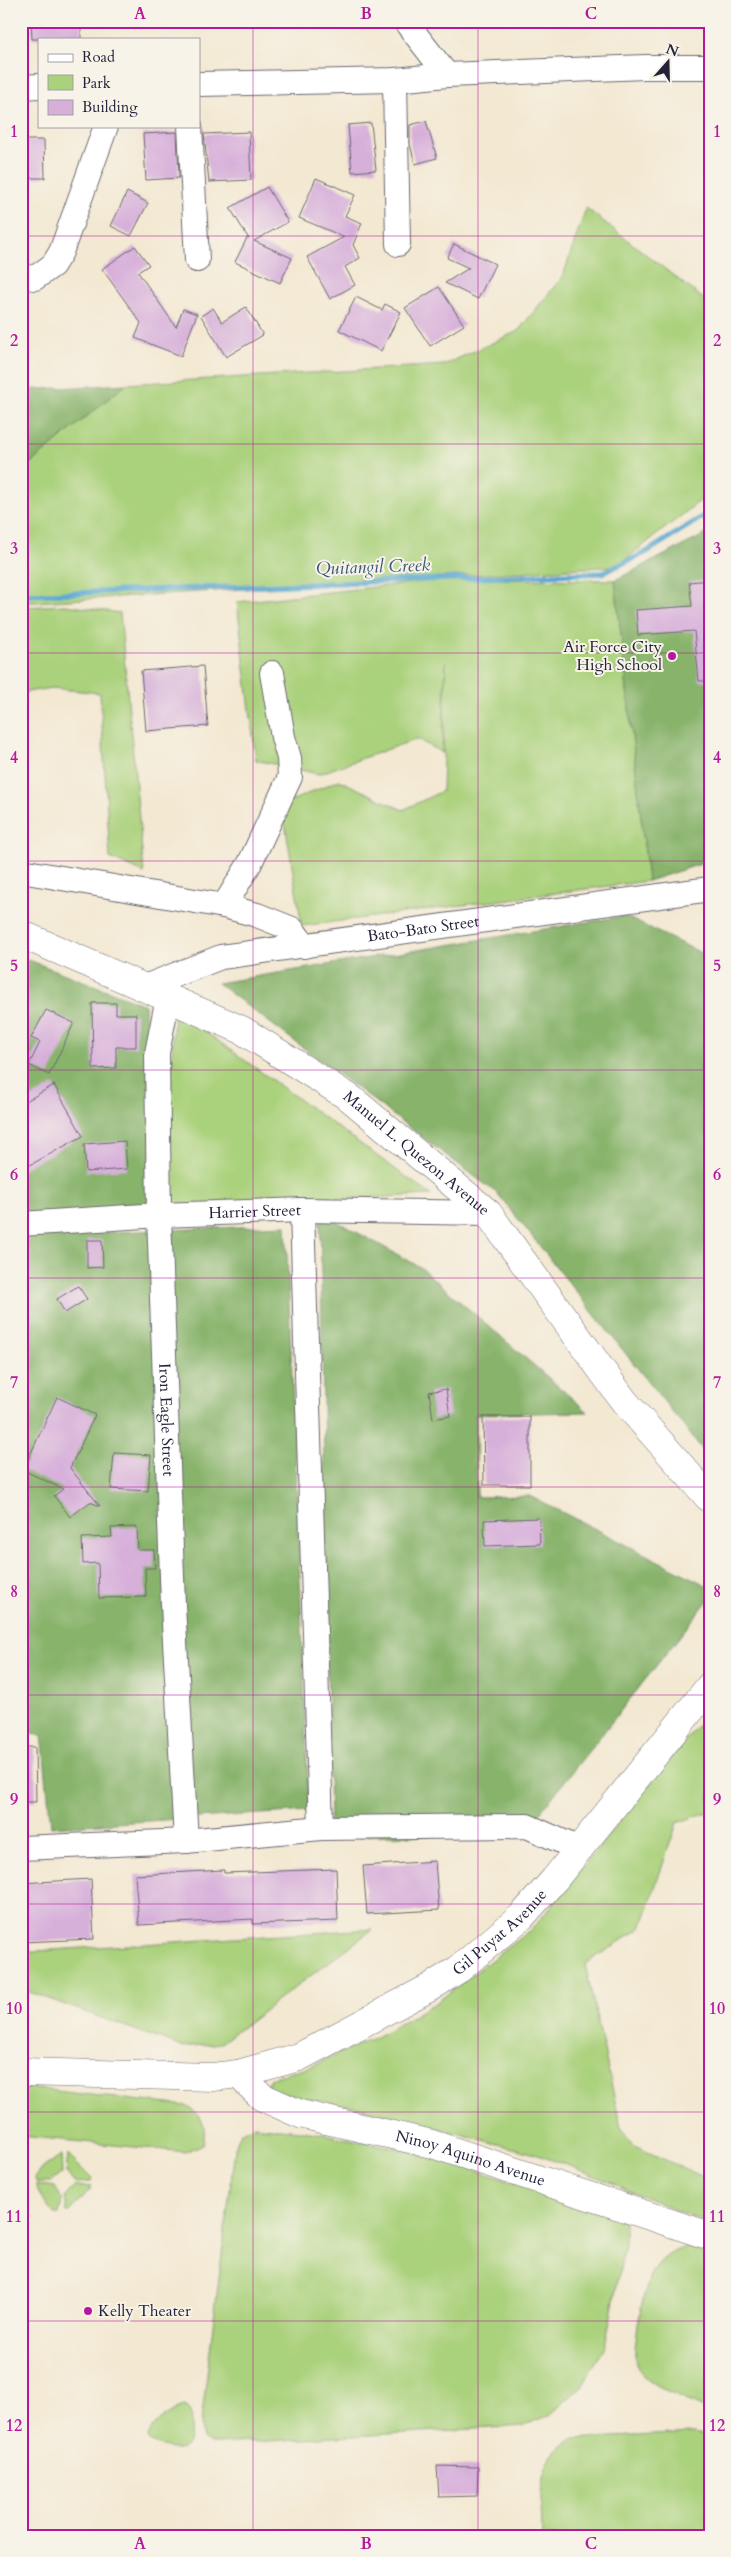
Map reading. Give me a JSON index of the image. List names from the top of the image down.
{
  "streets": {
    "street": [
      "Bato-Bato Street",
      "Manuel L. Quezon Avenue",
      "Harrier Street",
      "Iron Eagle Street",
      "Gil Puyat Avenue",
      "Ninoy Aquino Avenue"
    ]
  },
  "crossings": [
    ["Bato-Bato Street", "Manuel L. Quezon Avenue"],
    ["Manuel L. Quezon Avenue", "Harrier Street"],
    ["Manuel L. Quezon Avenue", "Iron Eagle Street"],
    ["Harrier Street", "Iron Eagle Street"],
    ["Gil Puyat Avenue", "Ninoy Aquino Avenue"]
  ],
  "water": ["Quitangil Creek"],
  "places": ["Air Force City High School", "Kelly Theater"],
  "legend": ["Road", "Park", "Building"],
  "north": "top",
  "grid": {
    "columns": ["A", "B", "C"],
    "rows": [
      "1",
      "2",
      "3",
      "4",
      "5",
      "6",
      "7",
      "8",
      "9",
      "10",
      "11",
      "12"
    ]
  }
}
